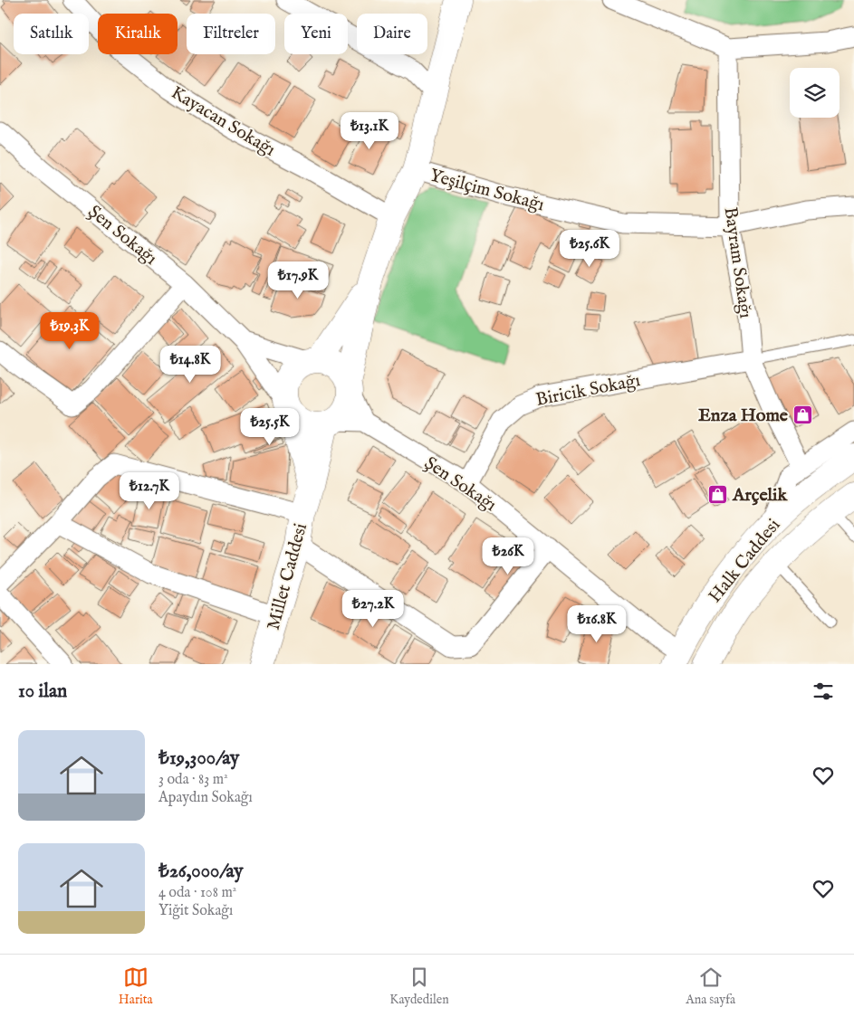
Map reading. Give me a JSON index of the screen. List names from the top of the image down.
{
  "streets": {
    "street": [
      "Kayacan Sokağı",
      "Yeşilçim Sokağı",
      "Şen Sokağı",
      "Bayram Sokağı",
      "Biricik Sokağı",
      "Halk Caddesi",
      "Millet Caddesi"
    ]
  },
  "crossings": [
    ["Yeşilçim Sokağı", "Bayram Sokağı"],
    ["Şen Sokağı", "Biricik Sokağı"],
    ["Şen Sokağı", "Halk Caddesi"],
    ["Şen Sokağı", "Millet Caddesi"],
    ["Bayram Sokağı", "Biricik Sokağı"]
  ],
  "places": {
    "shop": ["Enza Home", "Arçelik"]
  },
  "page": {
    "chip": [
      "Satılık",
      "Kiralık",
      "Filtreler",
      "Yeni",
      "Daire"
    ],
    "price": [
      "₺13.1K",
      "₺25.6K",
      "₺17.9K",
      "₺19.3K",
      "₺14.8K",
      "₺25.5K",
      "₺12.7K",
      "₺26K",
      "₺27.2K",
      "₺16.8K"
    ],
    "heading": "10 ilan",
    "list": [
      {
        "name": "₺19,300/ay",
        "note": "3 oda · 83 m² · Apaydın Sokağı"
      },
      {
        "name": "₺26,000/ay",
        "note": "4 oda · 108 m² · Yiğit Sokağı"
      }
    ],
    "tabs": ["Harita", "Kaydedilen", "Ana sayfa"]
  }
}
